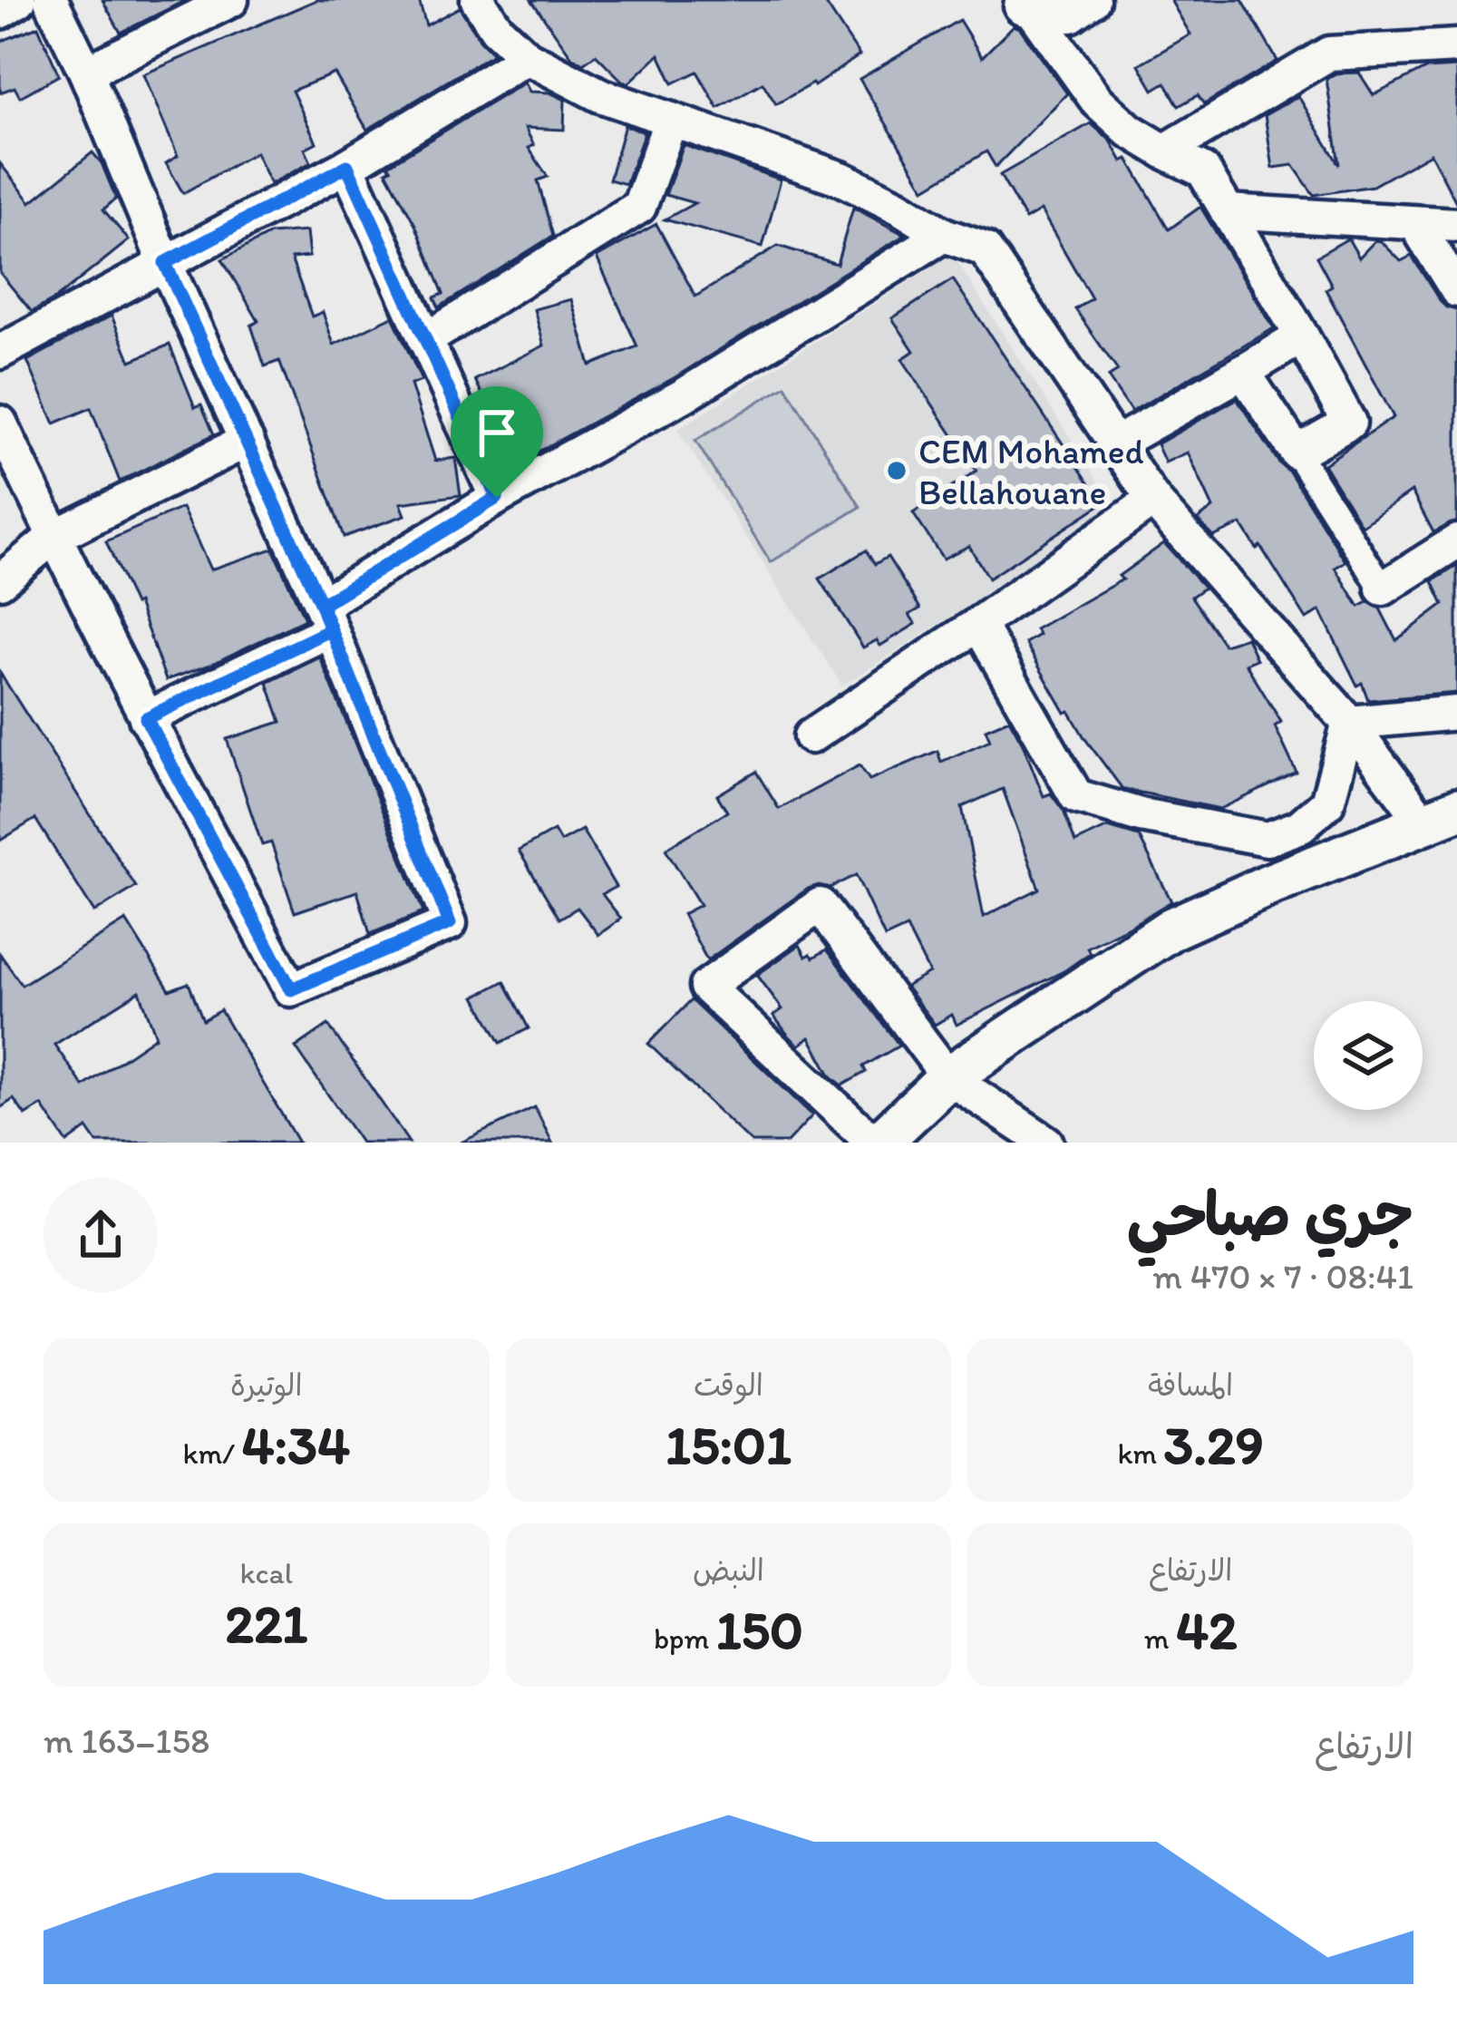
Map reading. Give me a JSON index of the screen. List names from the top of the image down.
{
  "places": ["CEM Mohamed Bellahouane"],
  "page": {
    "heading": ["جري صباحي", "08:41 · 7 × 470 m"],
    "stats": [
      ["المسافة", "3.29 km"],
      ["الوقت", "15:01"],
      ["الوتيرة", "4:34 /km"],
      ["الارتفاع", "42 m"],
      ["النبض", "150 bpm"],
      ["kcal", "221"]
    ],
    "chart": ["الارتفاع", "158–163 m"]
  }
}
